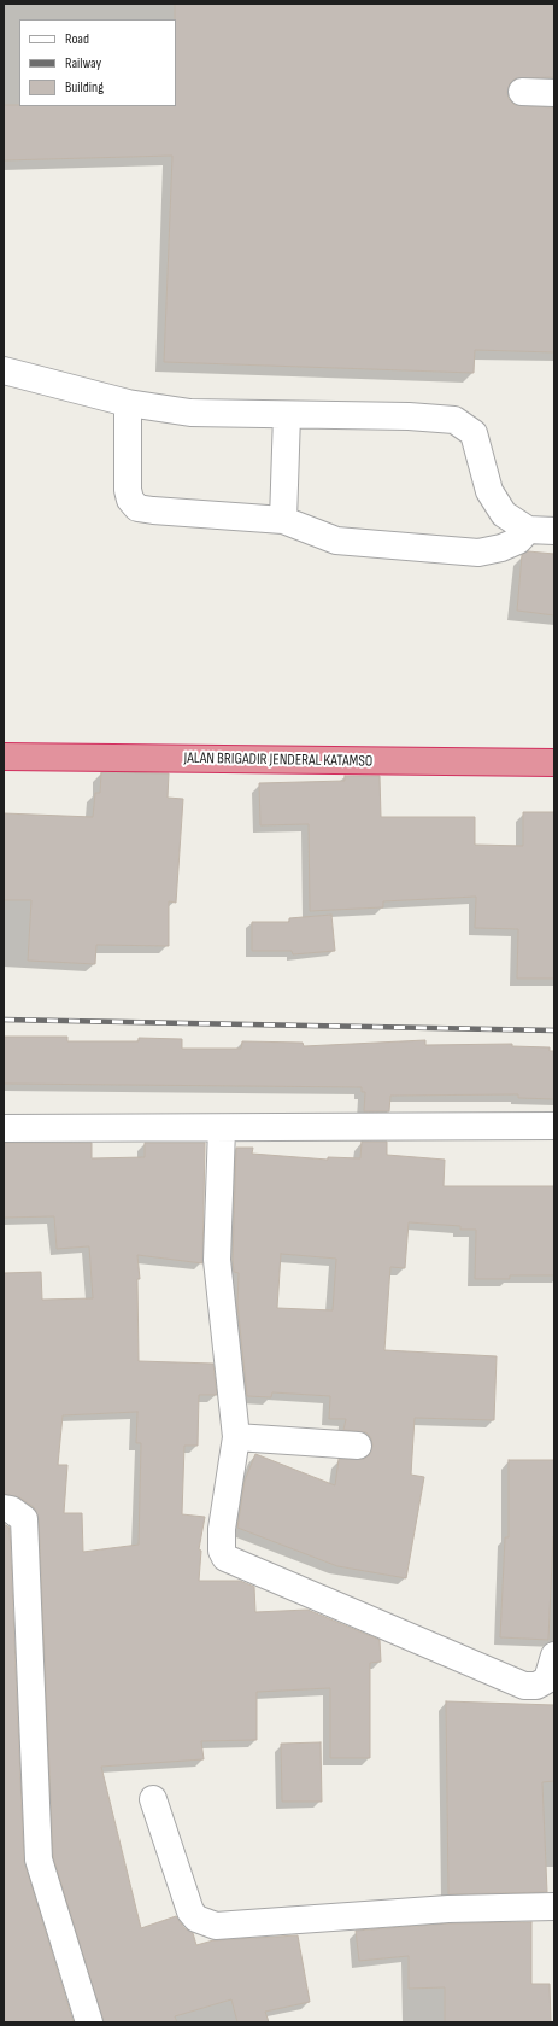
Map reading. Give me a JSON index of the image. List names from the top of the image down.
{
  "streets": {
    "highway": ["JALAN BRIGADIR JENDERAL KATAMSO"]
  },
  "legend": ["Road", "Railway", "Building"]
}
